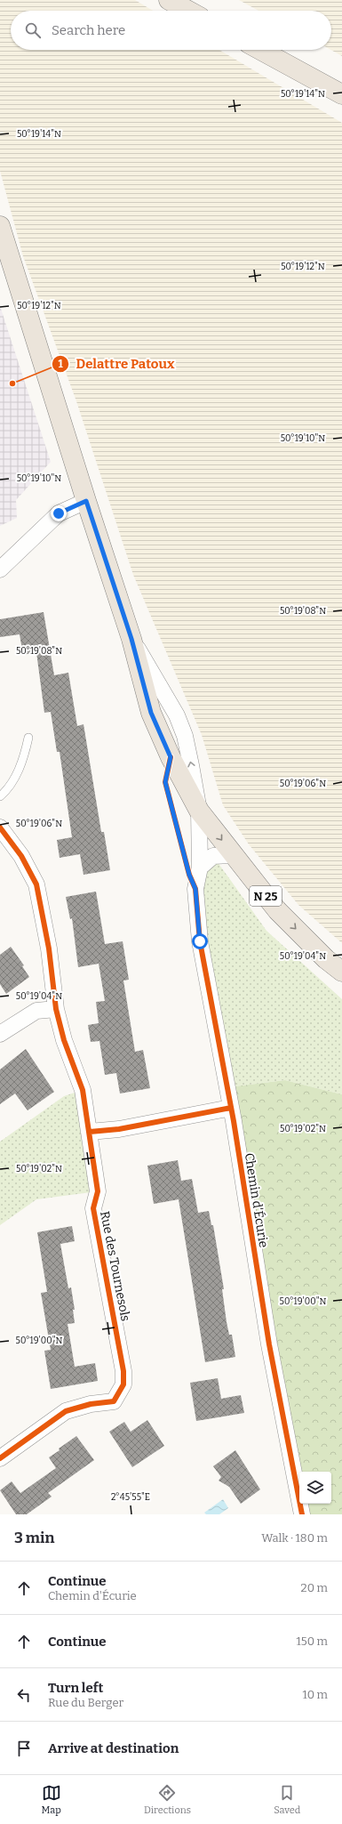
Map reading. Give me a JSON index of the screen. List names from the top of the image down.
{
  "streets": {
    "main road": ["N 25"],
    "street": ["Chemin d'Écurie", "Rue des Tournesols"]
  },
  "crossings": [
    ["N 25", "Chemin d'Écurie"]
  ],
  "places": ["Delattre Patoux"],
  "page": {
    "search": "Search here",
    "heading": ["3 min", "Walk · 180 m"],
    "list": [
      ["Continue", "Chemin d'Écurie", "20 m"],
      ["Continue", "150 m"],
      ["Turn left", "Rue du Berger", "10 m"],
      "Arrive at destination"
    ],
    "nav": ["Map", "Directions", "Saved"]
  },
  "coordinates": [
    "50°19'14\"N",
    "50°19'12\"N",
    "50°19'10\"N",
    "50°19'08\"N",
    "50°19'06\"N",
    "50°19'04\"N",
    "50°19'02\"N",
    "50°19'00\"N",
    "2°45'55\"E"
  ]
}
